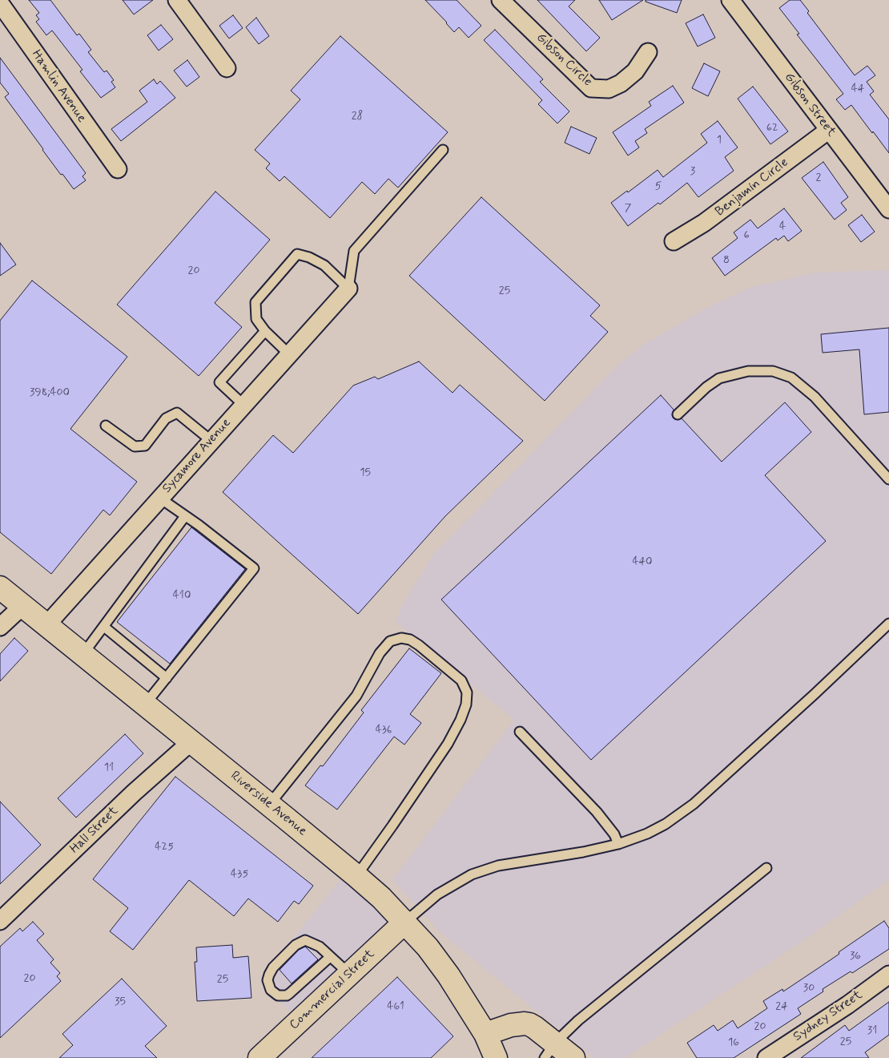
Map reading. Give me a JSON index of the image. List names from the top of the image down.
{
  "streets": {
    "main road": ["Riverside Avenue", "Commercial Street"],
    "street": [
      "Gibson Circle",
      "Hamlin Avenue",
      "Gibson Street",
      "Benjamin Circle",
      "Sycamore Avenue",
      "Hall Street",
      "Sydney Street"
    ]
  },
  "crossings": [
    ["Gibson Street", "Benjamin Circle"],
    ["Sycamore Avenue", "Riverside Avenue"],
    ["Riverside Avenue", "Hall Street"],
    ["Riverside Avenue", "Commercial Street"]
  ],
  "house_numbers": [
    "44",
    "28",
    "62",
    "1",
    "3",
    "2",
    "5",
    "7",
    "4",
    "6",
    "8",
    "20",
    "25",
    "398;400",
    "15",
    "440",
    "410",
    "436",
    "11",
    "425",
    "435",
    "36",
    "20",
    "25",
    "30",
    "35",
    "461",
    "24",
    "20",
    "31",
    "25",
    "16"
  ]
}
